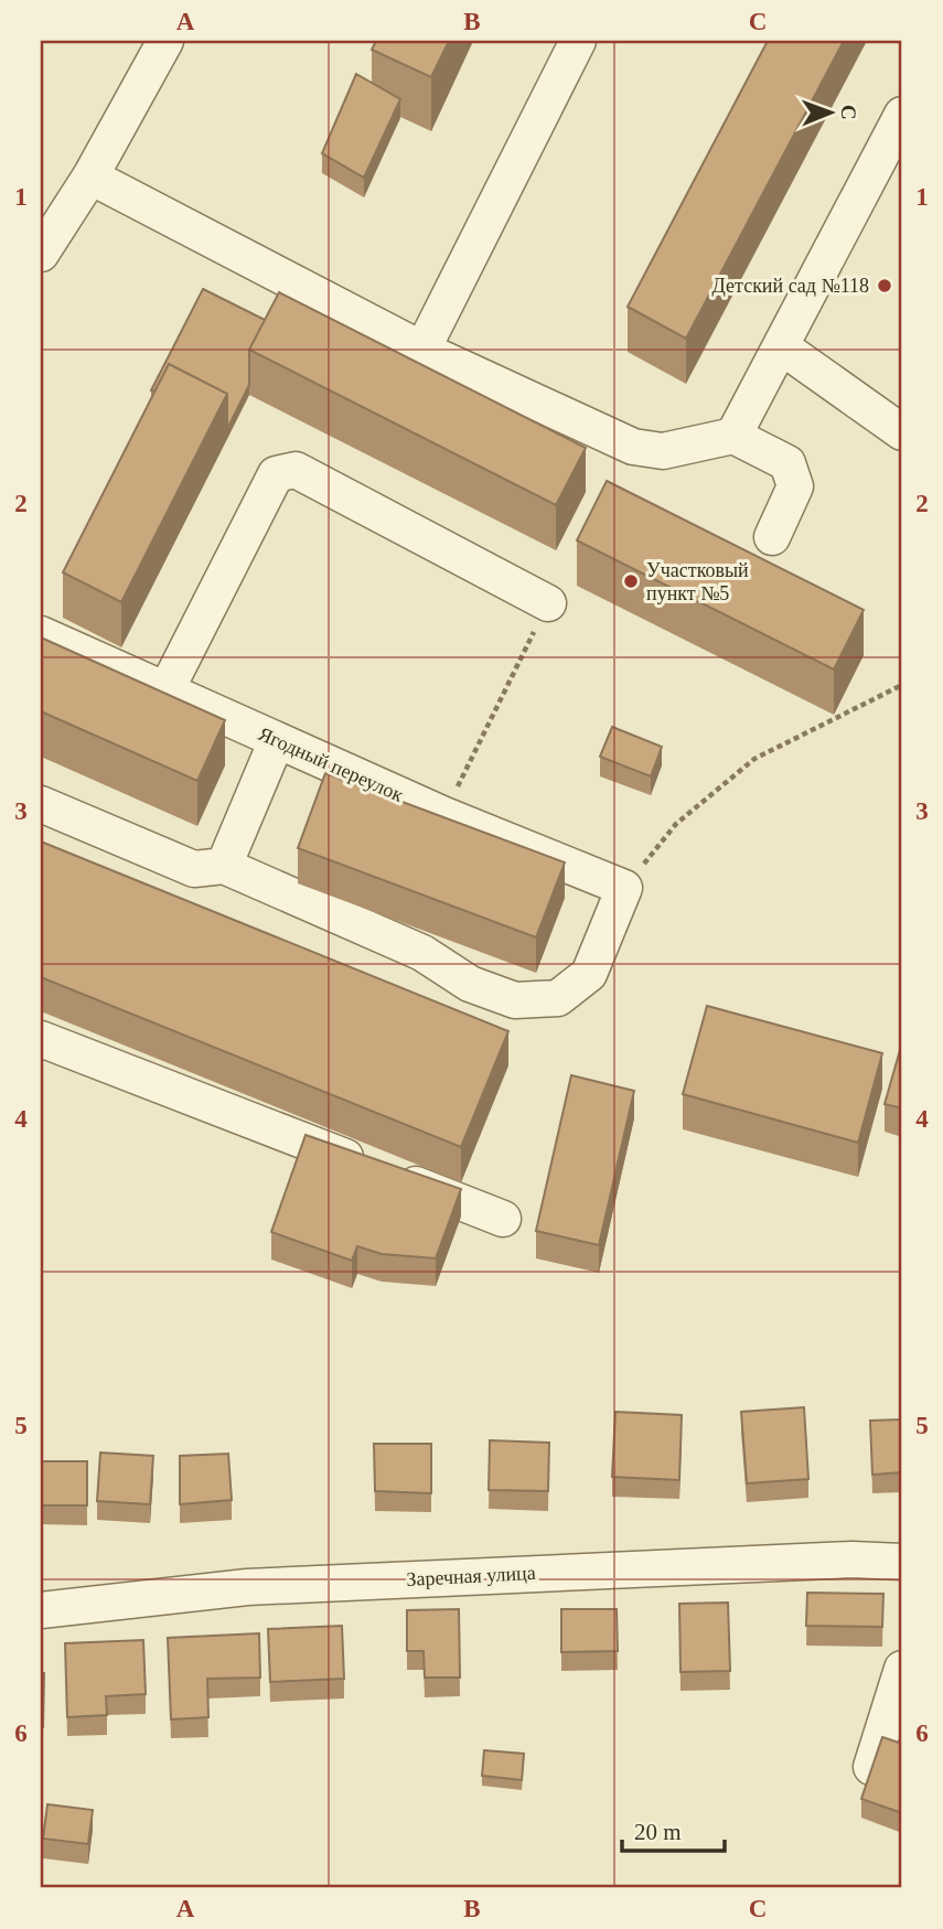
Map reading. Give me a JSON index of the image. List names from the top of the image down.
{
  "streets": {
    "street": ["Ягодный переулок", "Заречная улица"]
  },
  "places": ["Детский сад №118", "Участковый пункт №5"],
  "scale_bar": "20 m",
  "north": "right",
  "grid": {
    "columns": ["A", "B", "C"],
    "rows": [
      "1",
      "2",
      "3",
      "4",
      "5",
      "6"
    ]
  }
}
